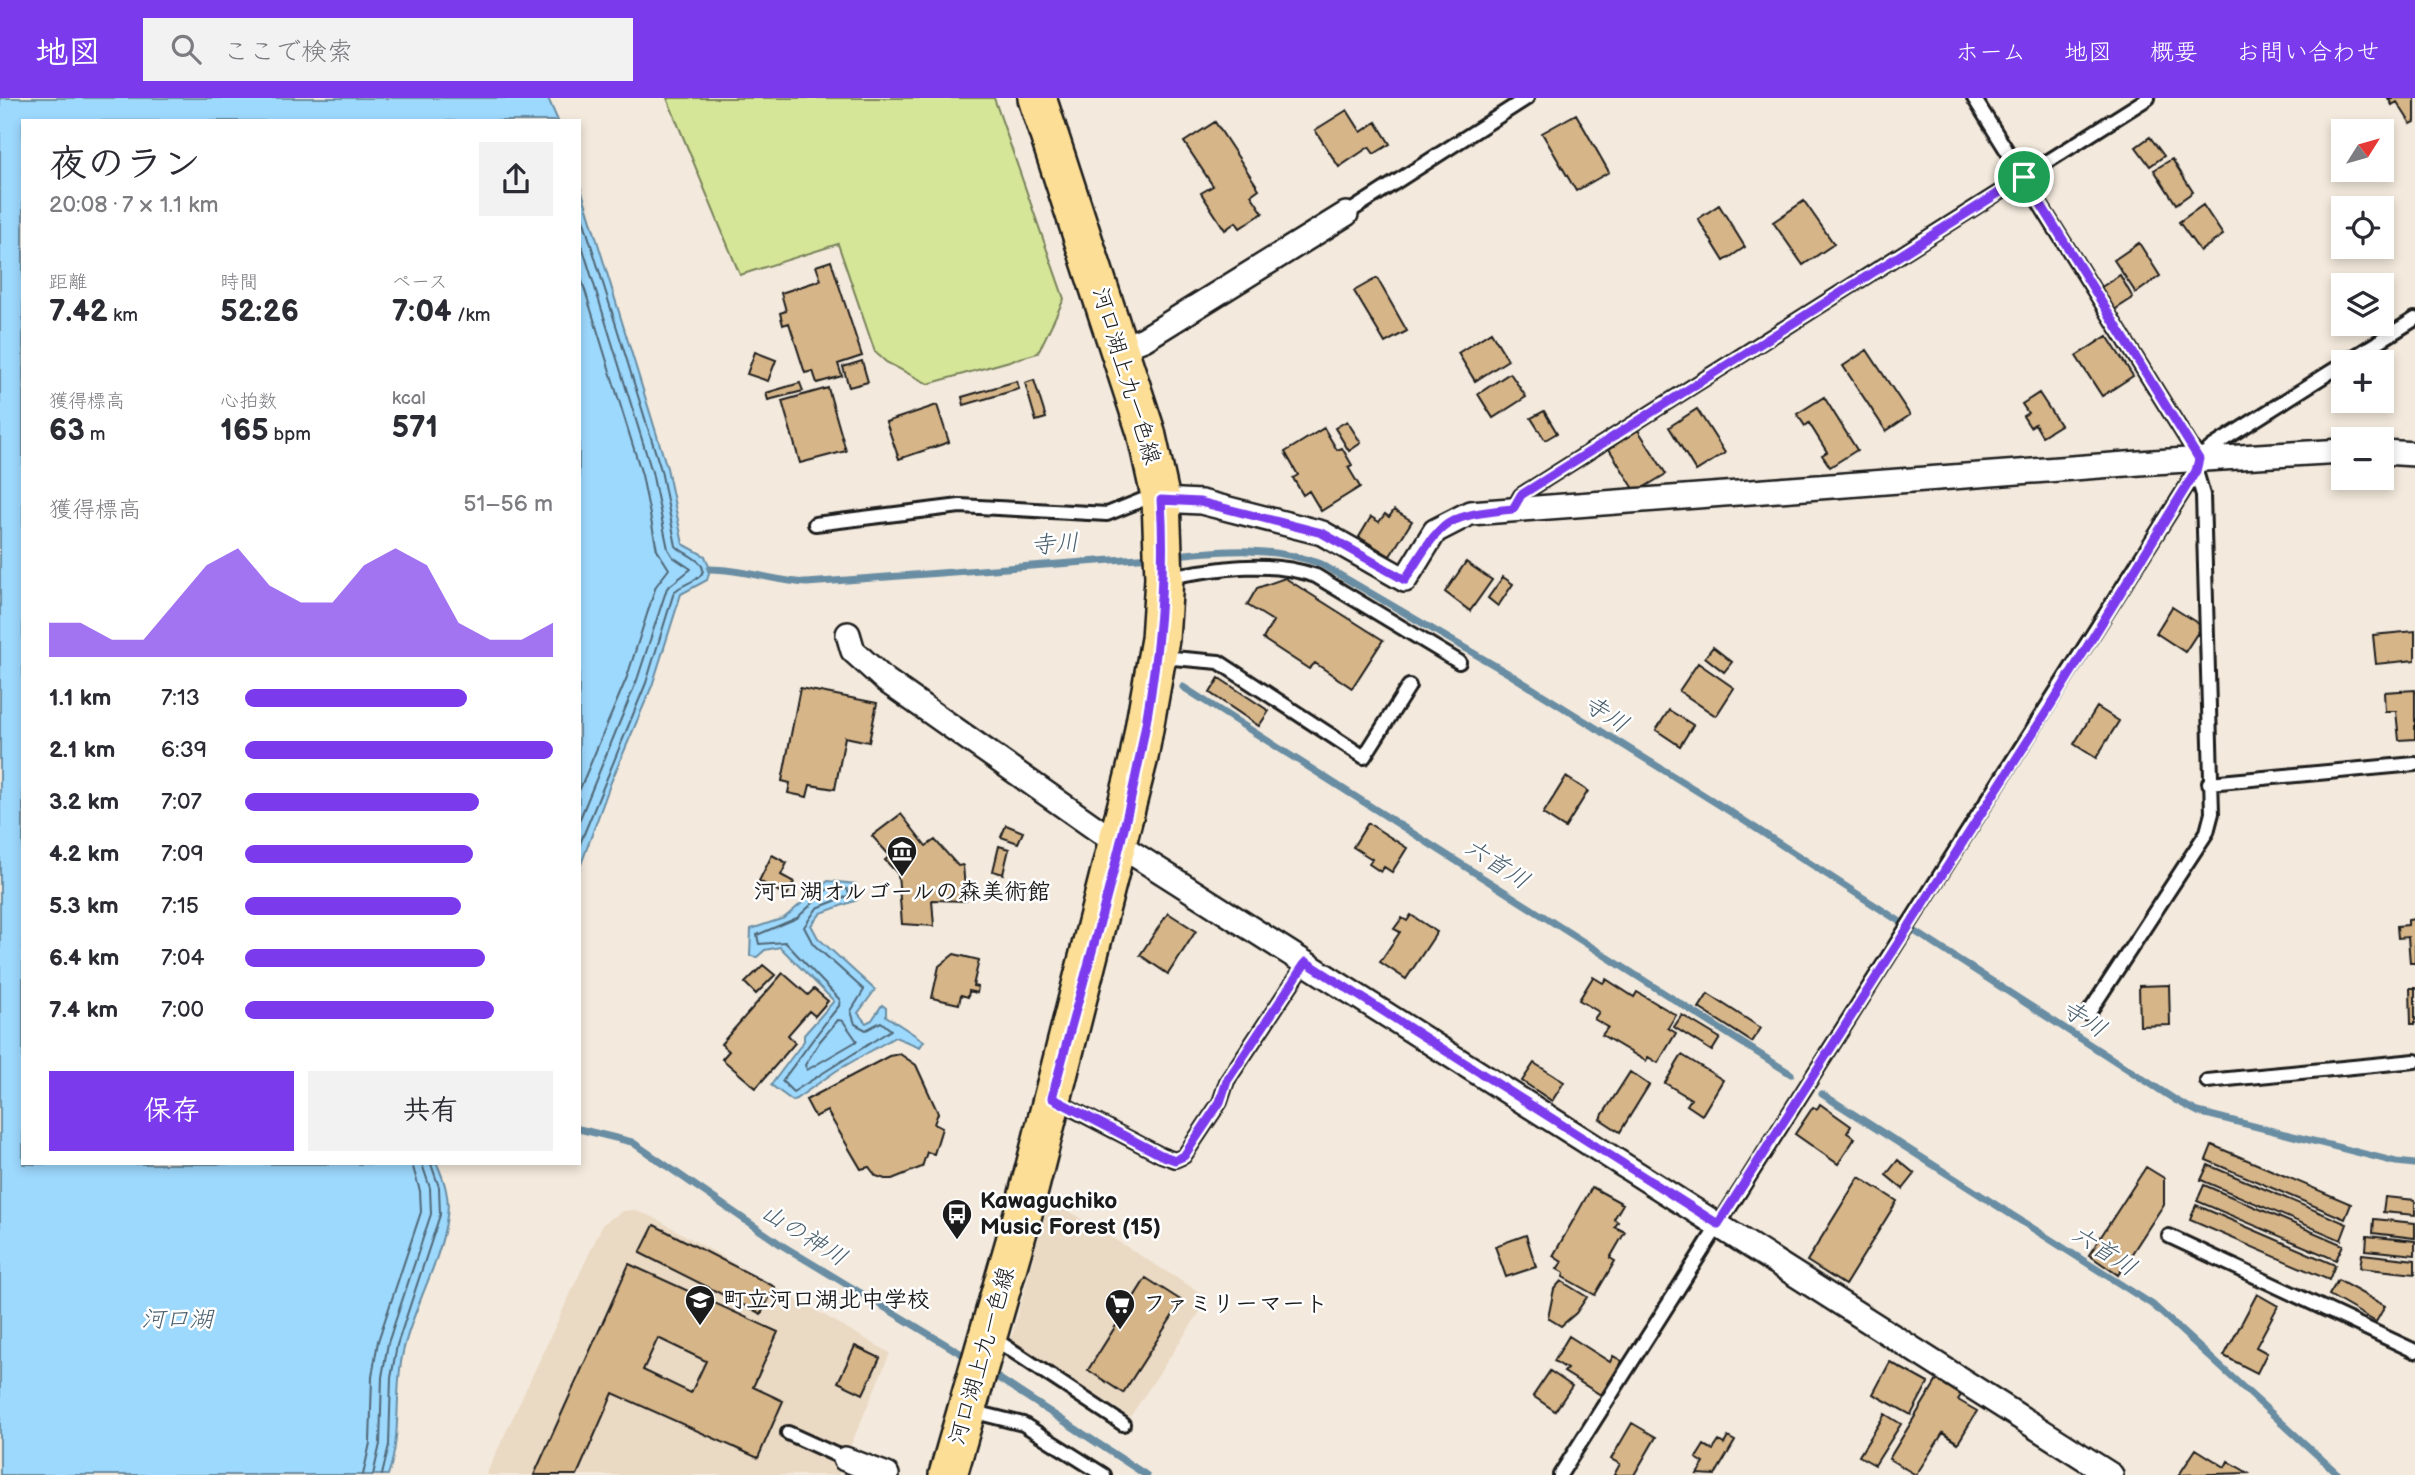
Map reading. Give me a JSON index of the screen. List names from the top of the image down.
{
  "streets": {
    "main road": ["河口湖上九一色線"]
  },
  "water": [
    "寺川",
    "六首川",
    "山の神川",
    "河口湖"
  ],
  "places": {
    "museum": ["河口湖オルゴールの森美術館"],
    "bus stop": ["Kawaguchiko Music Forest (15)"],
    "school or university": ["町立河口湖北中学校"],
    "supermarket": ["ファミリーマート"]
  },
  "north": "top right",
  "page": {
    "header": "地図",
    "search": "ここで検索",
    "nav": [
      "ホーム",
      "地図",
      "概要",
      "お問い合わせ"
    ],
    "map_buttons": ["+", "−"],
    "heading": ["夜のラン", "20:08 · 7 × 1.1 km"],
    "stats": [
      ["距離", "7.42 km"],
      ["時間", "52:26"],
      ["ペース", "7:04 /km"],
      ["獲得標高", "63 m"],
      ["心拍数", "165 bpm"],
      ["kcal", "571"]
    ],
    "chart": ["獲得標高", "51–56 m"],
    "list": [
      {
        "name": "1.1 km",
        "note": "7:13"
      },
      {
        "name": "2.1 km",
        "note": "6:39"
      },
      {
        "name": "3.2 km",
        "note": "7:07"
      },
      {
        "name": "4.2 km",
        "note": "7:09"
      },
      {
        "name": "5.3 km",
        "note": "7:15"
      },
      {
        "name": "6.4 km",
        "note": "7:04"
      },
      {
        "name": "7.4 km",
        "note": "7:00"
      }
    ],
    "buttons": ["保存", "共有"]
  }
}
